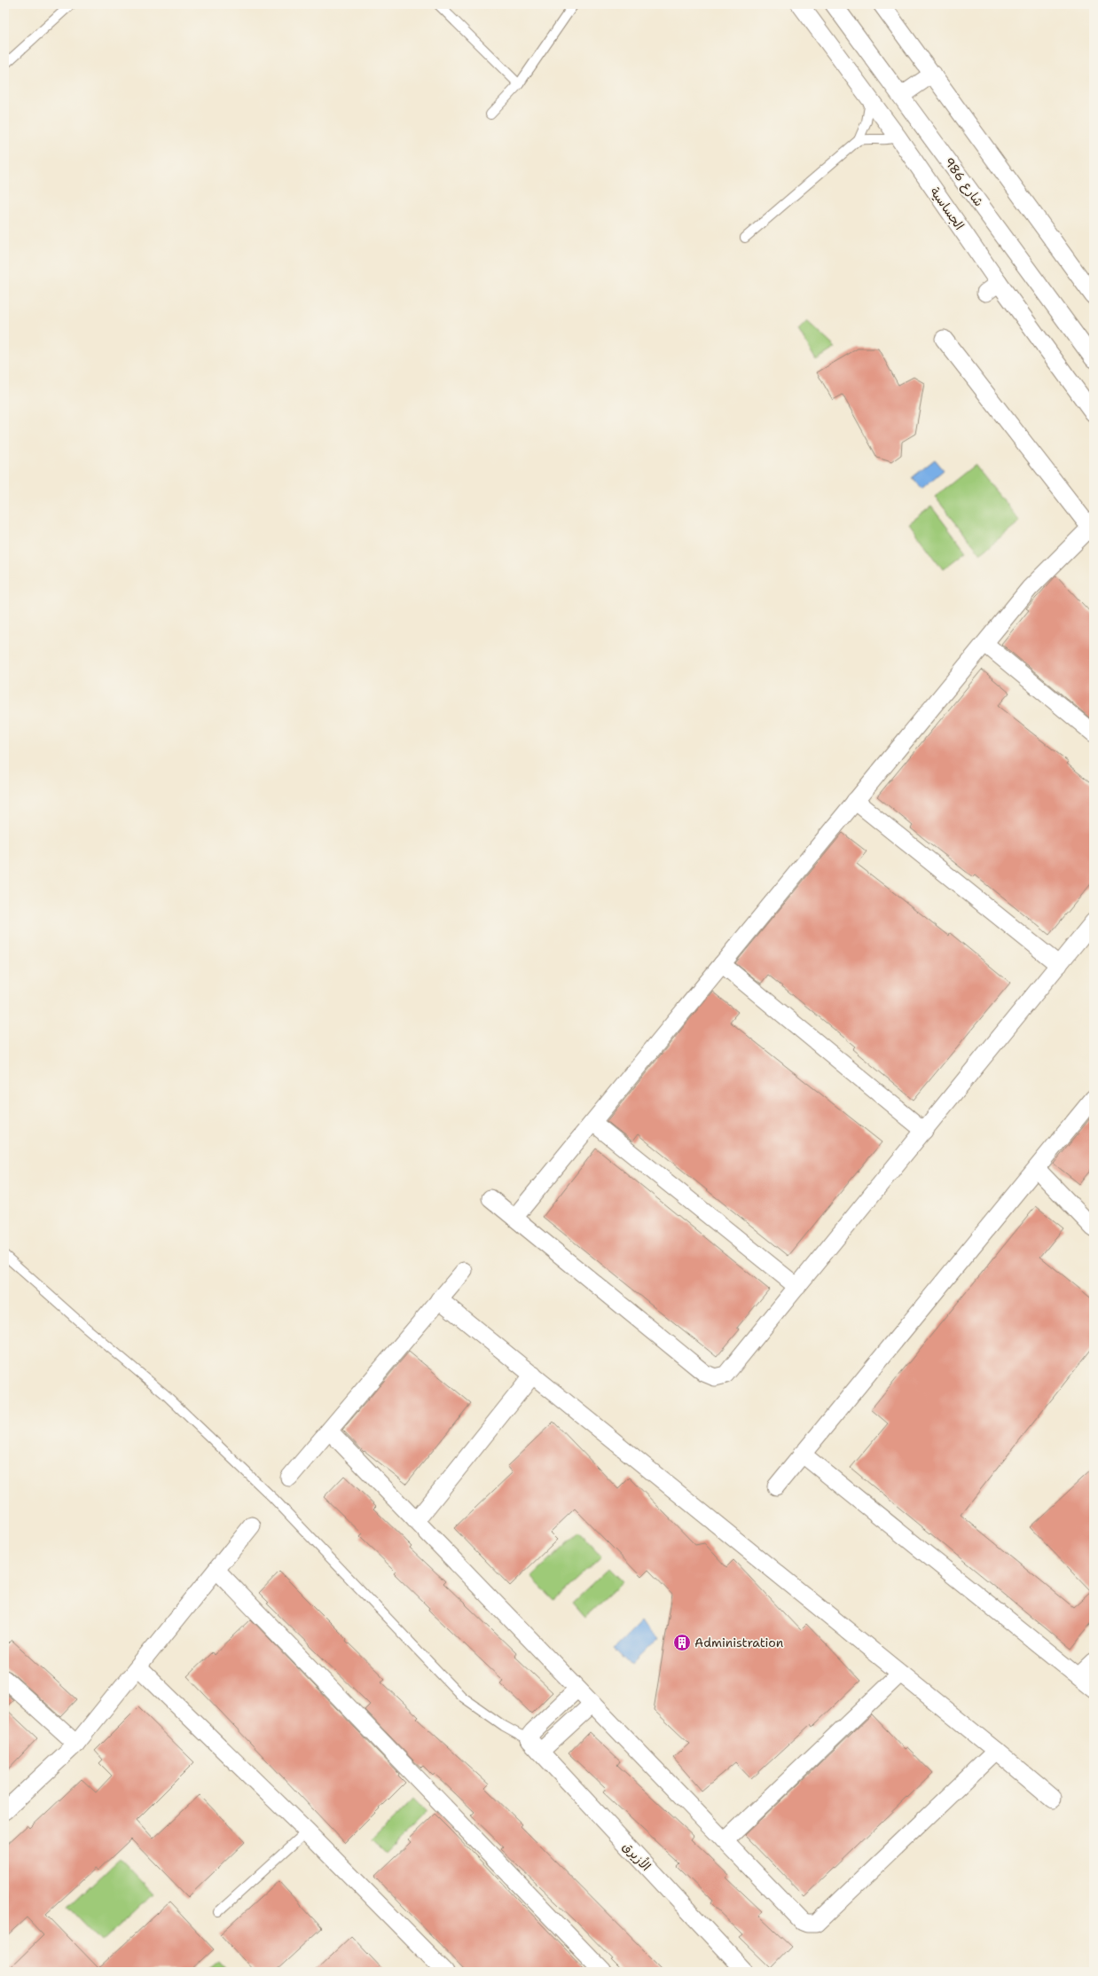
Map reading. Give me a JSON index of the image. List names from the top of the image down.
{
  "streets": {
    "street": ["شارع 986", "الجساسية", "الأزيرق"]
  },
  "places": {
    "building": ["Administration"]
  }
}
